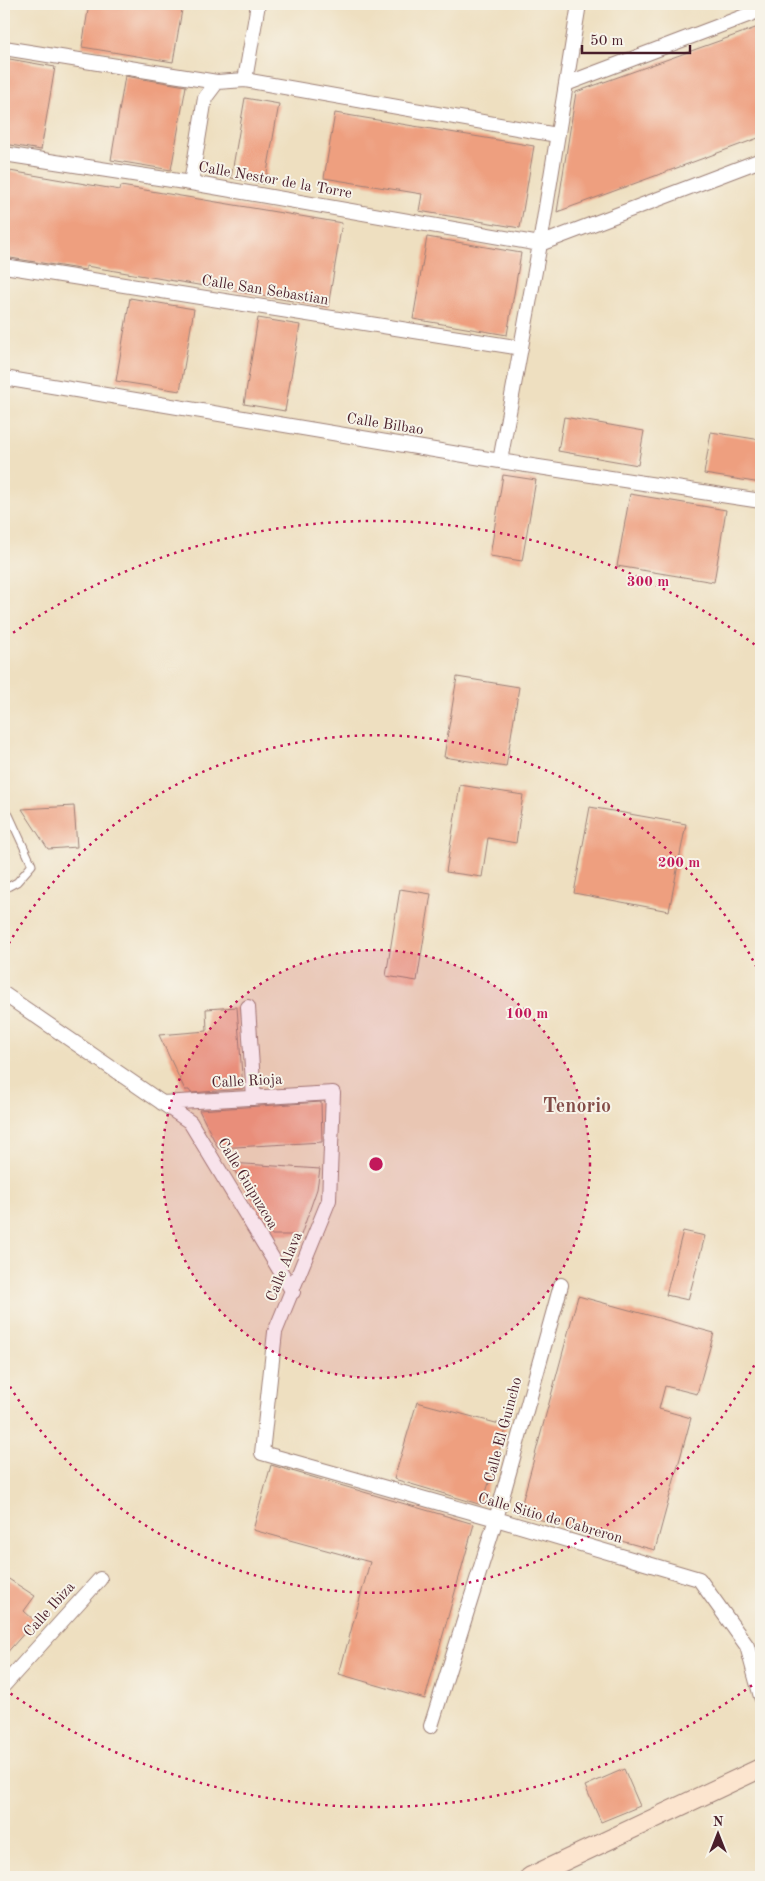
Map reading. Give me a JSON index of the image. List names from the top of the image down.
{
  "streets": {
    "street": [
      "Calle Nestor de la Torre",
      "Calle San Sebastian",
      "Calle Bilbao",
      "Calle Rioja",
      "Calle Guipuzcoa",
      "Calle Alava",
      "Calle El Guincho",
      "Calle Sitio de Cabreron",
      "Calle Ibiza"
    ]
  },
  "crossings": [
    ["Calle Rioja", "Calle Guipuzcoa"],
    ["Calle Rioja", "Calle Alava"],
    ["Calle Guipuzcoa", "Calle Alava"],
    ["Calle Alava", "Calle Sitio de Cabreron"],
    ["Calle El Guincho", "Calle Sitio de Cabreron"]
  ],
  "districts": ["Tenorio"],
  "scale_bar": "50 m",
  "north": "top",
  "rings": ["300 m", "200 m", "100 m"]
}
